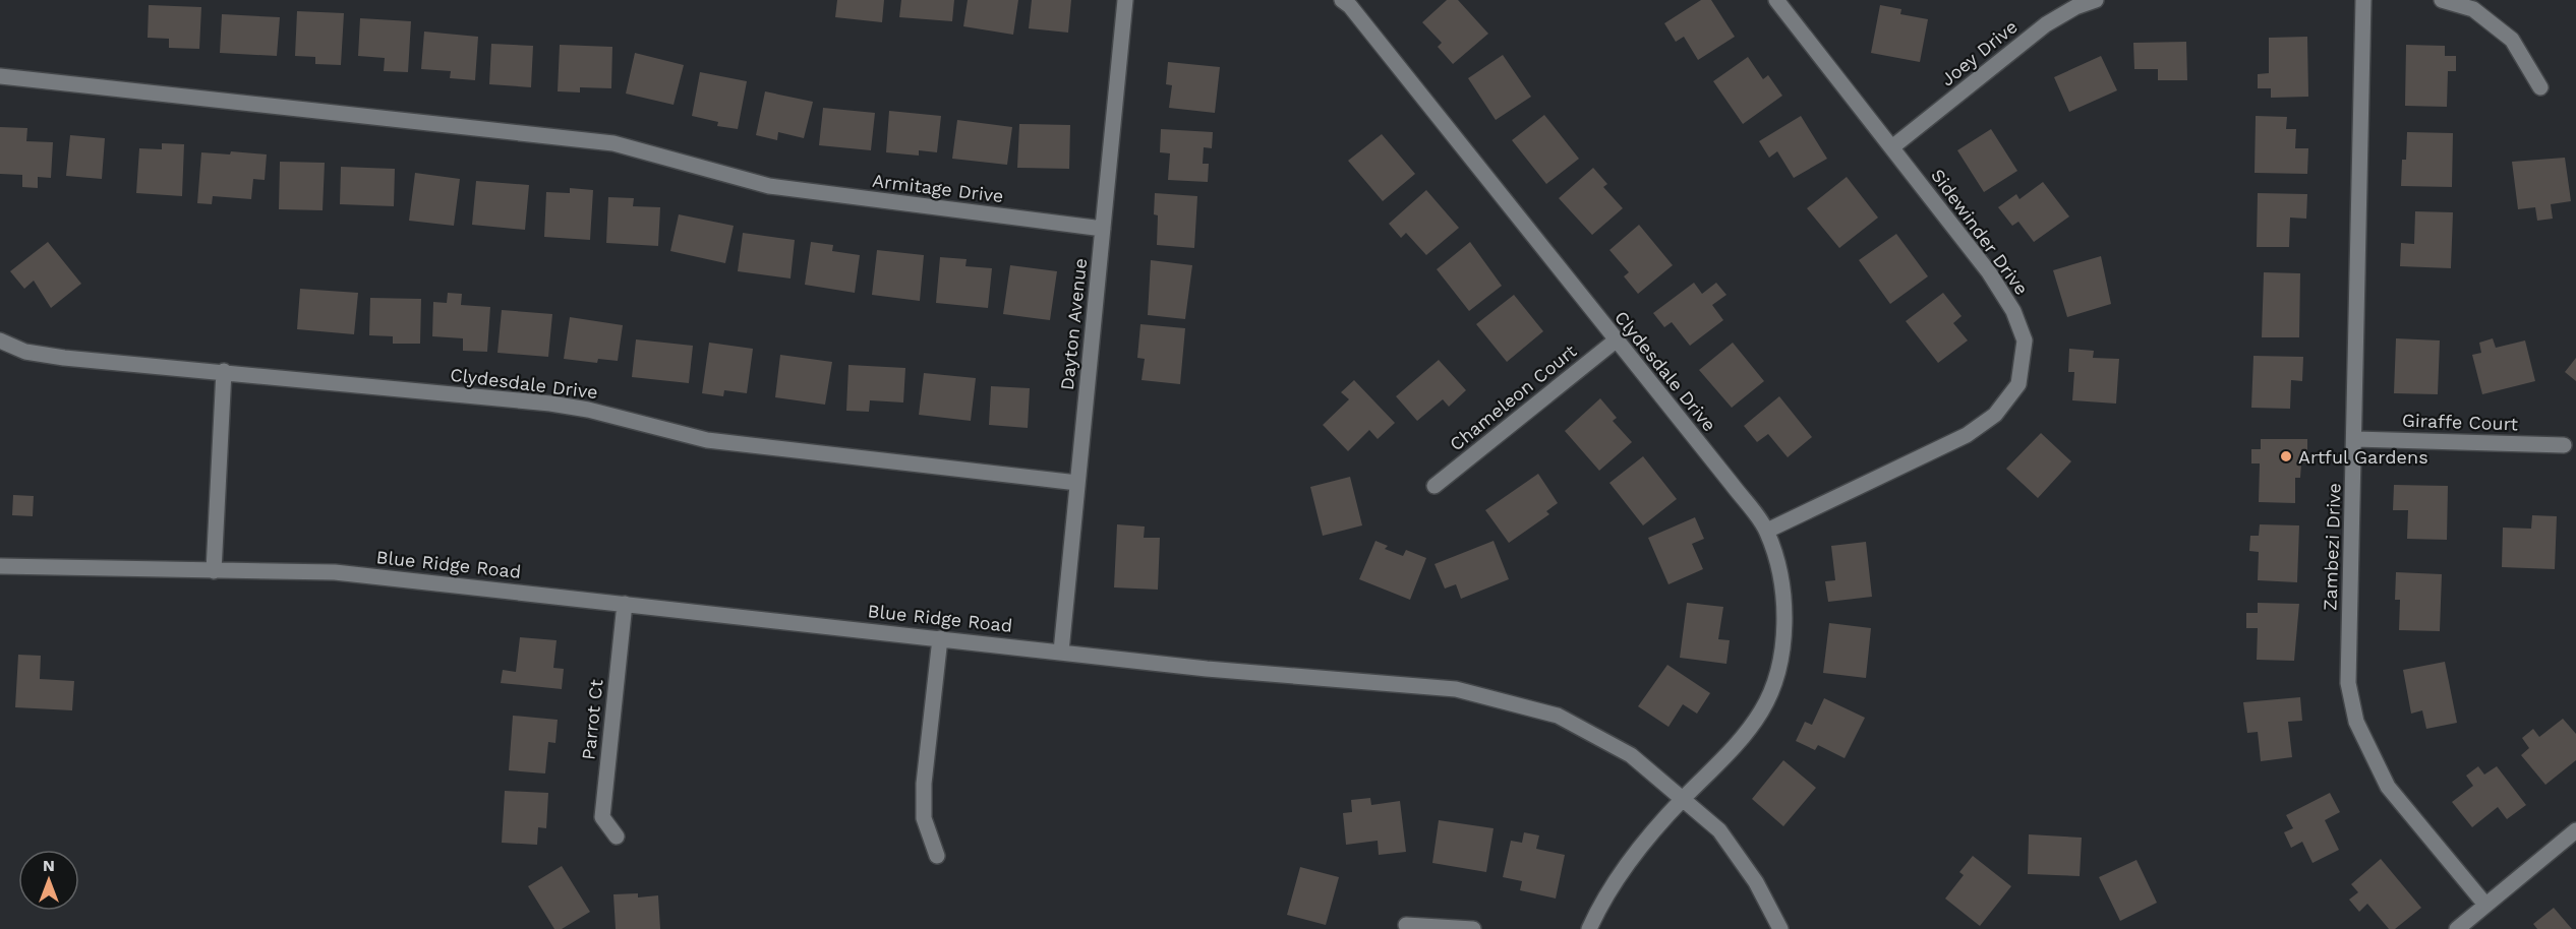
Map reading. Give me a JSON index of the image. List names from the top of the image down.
{
  "streets": {
    "street": [
      "Joey Drive",
      "Armitage Drive",
      "Sidewinder Drive",
      "Dayton Avenue",
      "Clydesdale Drive",
      "Chameleon Court",
      "Giraffe Court",
      "Zambezi Drive",
      "Blue Ridge Road",
      "Parrot Ct"
    ]
  },
  "crossings": [
    ["Joey Drive", "Sidewinder Drive"],
    ["Armitage Drive", "Dayton Avenue"],
    ["Sidewinder Drive", "Clydesdale Drive"],
    ["Dayton Avenue", "Clydesdale Drive"],
    ["Dayton Avenue", "Blue Ridge Road"],
    ["Clydesdale Drive", "Chameleon Court"],
    ["Clydesdale Drive", "Blue Ridge Road"],
    ["Giraffe Court", "Zambezi Drive"],
    ["Blue Ridge Road", "Parrot Ct"]
  ],
  "places": ["Artful Gardens"],
  "north": "top"
}
